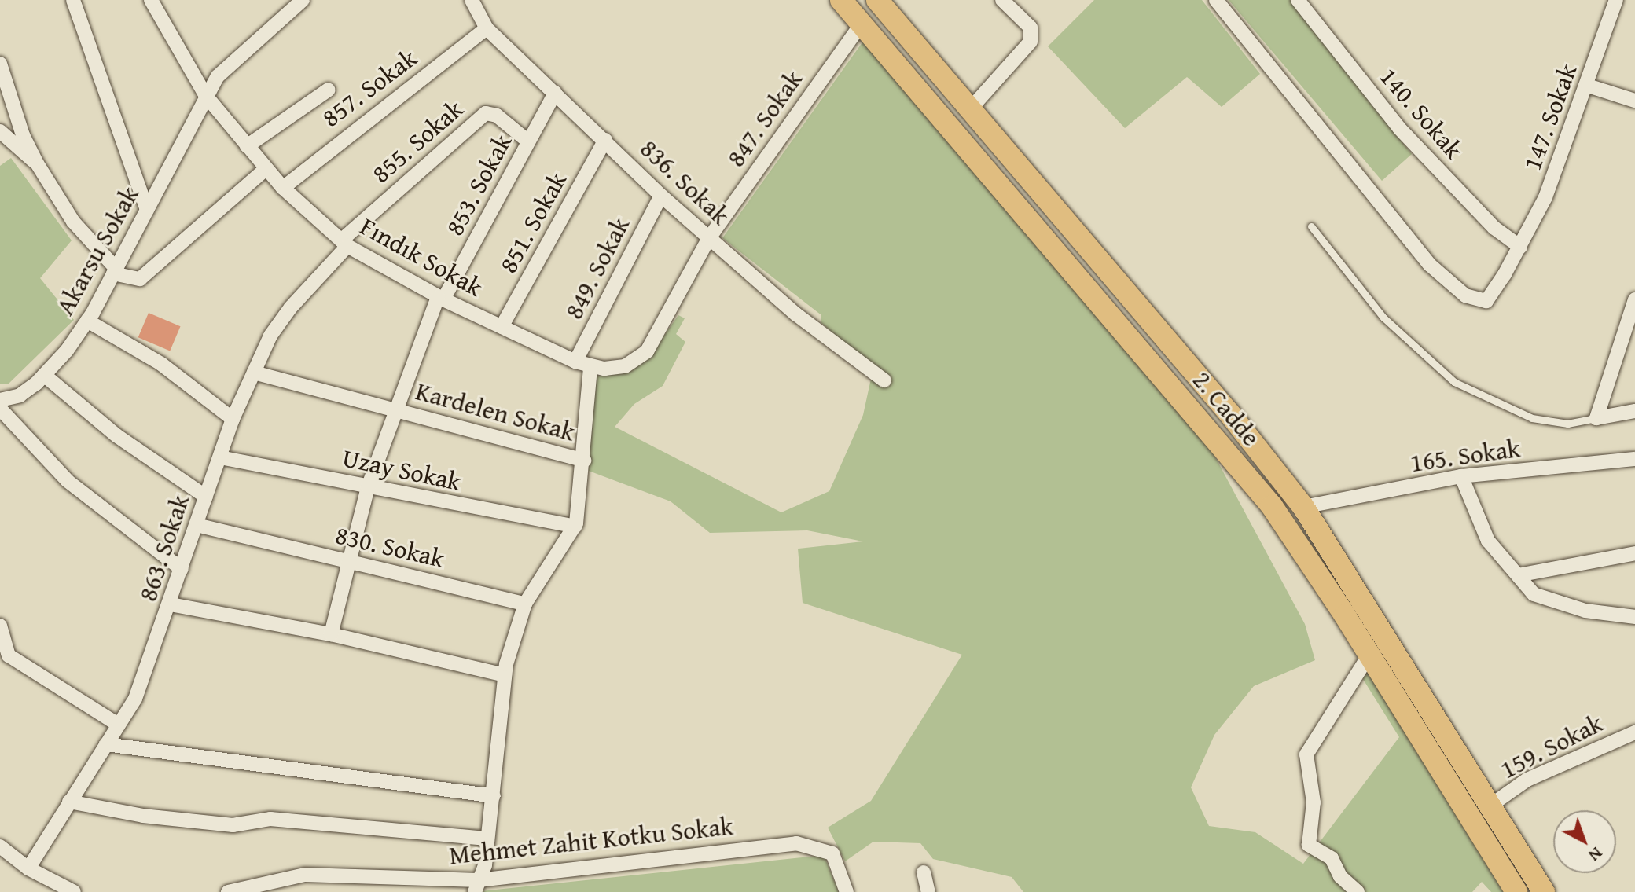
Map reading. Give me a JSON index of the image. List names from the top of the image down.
{
  "streets": {
    "main road": ["2. Cadde"],
    "street": [
      "857. Sokak",
      "140. Sokak",
      "147. Sokak",
      "847. Sokak",
      "855. Sokak",
      "836. Sokak",
      "853. Sokak",
      "851. Sokak",
      "Akarsu Sokak",
      "Fındık Sokak",
      "849. Sokak",
      "Kardelen Sokak",
      "165. Sokak",
      "Uzay Sokak",
      "830. Sokak",
      "863. Sokak",
      "159. Sokak",
      "Mehmet Zahit Kotku Sokak"
    ]
  },
  "crossings": [
    ["857. Sokak", "836. Sokak"],
    ["857. Sokak", "Fındık Sokak"],
    ["140. Sokak", "147. Sokak"],
    ["847. Sokak", "836. Sokak"],
    ["847. Sokak", "Fındık Sokak"],
    ["847. Sokak", "2. Cadde"],
    ["855. Sokak", "853. Sokak"],
    ["855. Sokak", "Fındık Sokak"],
    ["855. Sokak", "863. Sokak"],
    ["836. Sokak", "853. Sokak"],
    ["836. Sokak", "851. Sokak"],
    ["836. Sokak", "849. Sokak"],
    ["853. Sokak", "Fındık Sokak"],
    ["853. Sokak", "Kardelen Sokak"],
    ["851. Sokak", "Fındık Sokak"],
    ["Akarsu Sokak", "Fındık Sokak"],
    ["Fındık Sokak", "849. Sokak"],
    ["Fındık Sokak", "Kardelen Sokak"],
    ["Fındık Sokak", "863. Sokak"],
    ["2. Cadde", "165. Sokak"],
    ["2. Cadde", "159. Sokak"],
    ["Kardelen Sokak", "Uzay Sokak"],
    ["Kardelen Sokak", "830. Sokak"],
    ["Kardelen Sokak", "863. Sokak"],
    ["Uzay Sokak", "863. Sokak"],
    ["830. Sokak", "863. Sokak"]
  ],
  "north": "bottom right"
}
